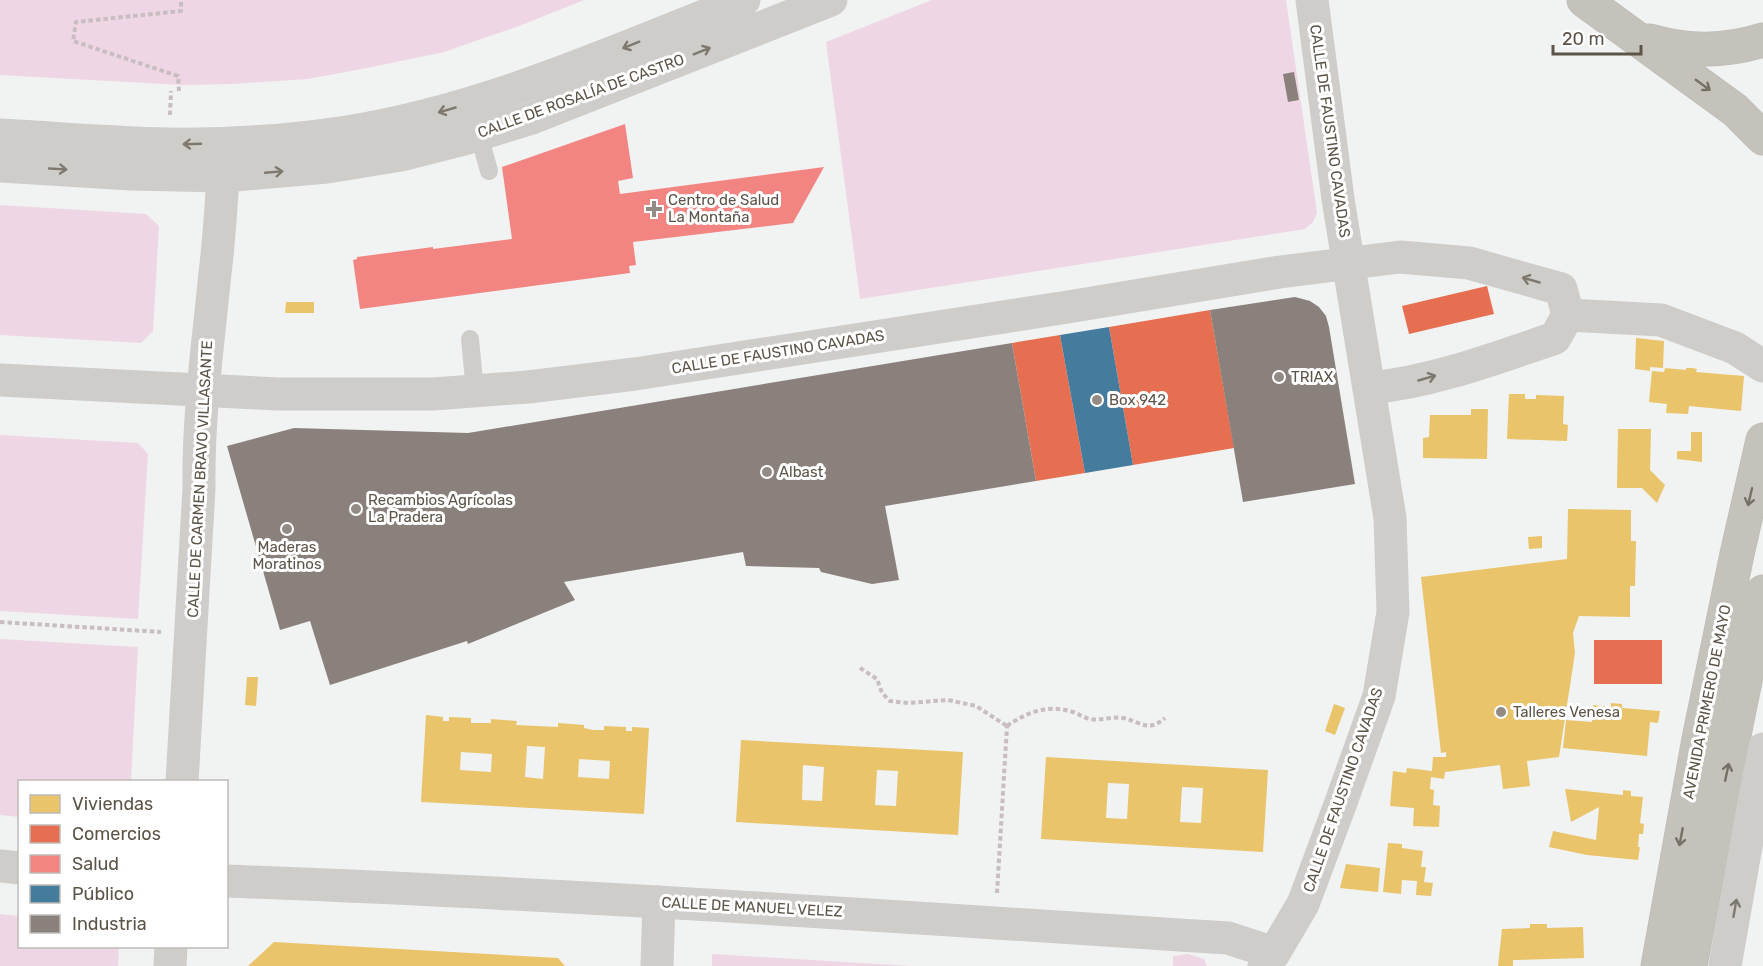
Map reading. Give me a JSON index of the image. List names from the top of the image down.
{
  "streets": {
    "highway": ["AVENIDA PRIMERO DE MAYO"],
    "street": [
      "CALLE DE ROSALÍA DE CASTRO",
      "CALLE DE FAUSTINO CAVADAS",
      "CALLE DE CARMEN BRAVO VILLASANTE",
      "CALLE DE MANUEL VELEZ"
    ]
  },
  "crossings": [
    ["CALLE DE ROSALÍA DE CASTRO", "CALLE DE CARMEN BRAVO VILLASANTE"],
    ["CALLE DE FAUSTINO CAVADAS", "CALLE DE CARMEN BRAVO VILLASANTE"],
    ["CALLE DE FAUSTINO CAVADAS", "CALLE DE MANUEL VELEZ"]
  ],
  "places": {
    "health": ["Centro de Salud La Montaña"],
    "other": [
      "TRIAX",
      "Box 942",
      "Albast",
      "Recambios Agrícolas La Pradera",
      "Maderas Moratinos",
      "Talleres Venesa"
    ]
  },
  "legend": [
    "Viviendas",
    "Comercios",
    "Salud",
    "Público",
    "Industria"
  ],
  "scale_bar": "20 m"
}
